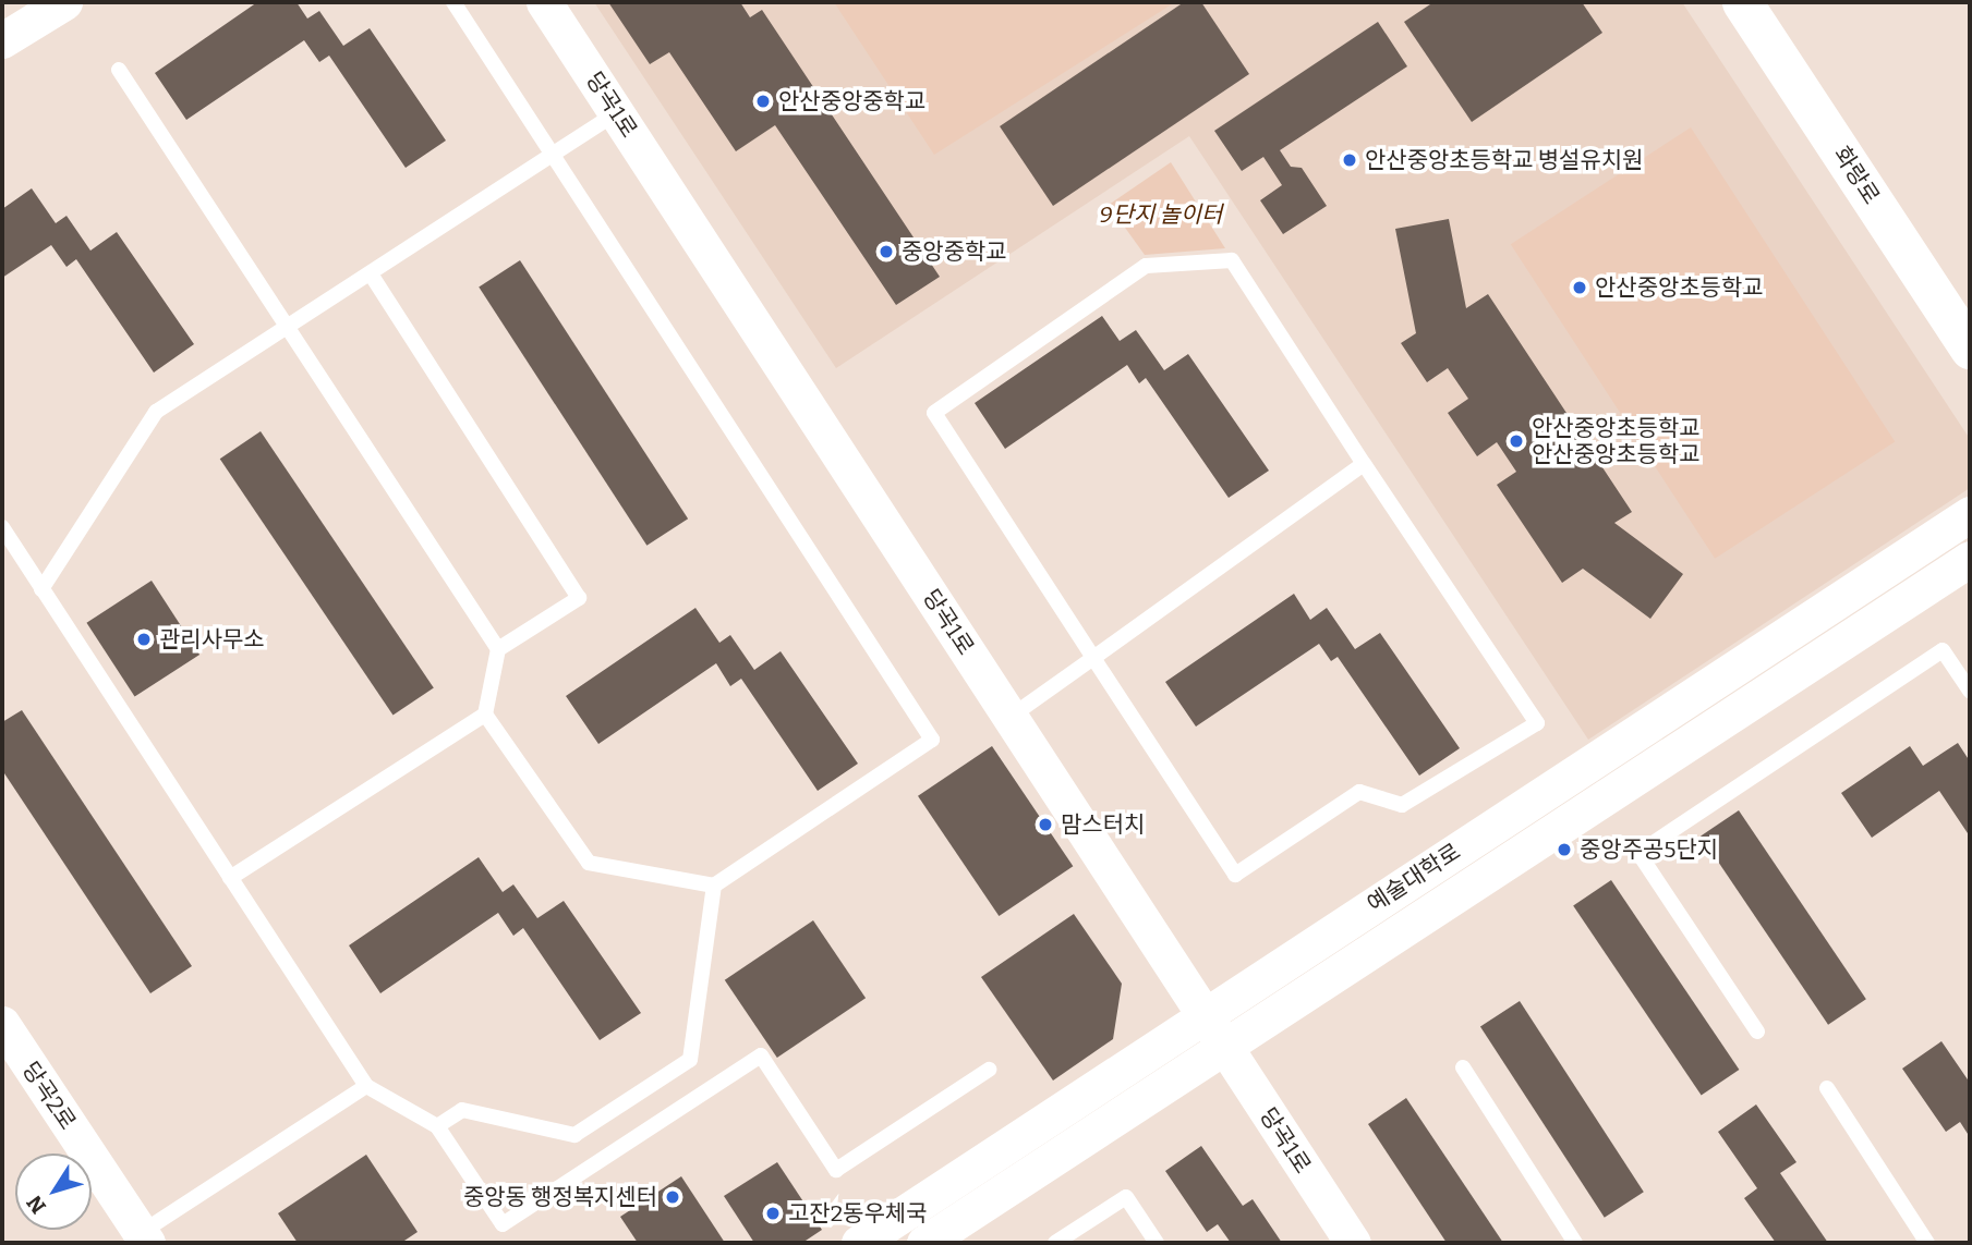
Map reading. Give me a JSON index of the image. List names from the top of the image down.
{
  "streets": {
    "main road": ["화랑로"],
    "street": ["당곡1로", "예술대학로", "당곡2로"]
  },
  "crossings": [
    ["당곡1로", "예술대학로"]
  ],
  "parks": ["9단지 놀이터"],
  "places": [
    "안산중앙중학교",
    "안산중앙초등학교 병설유치원",
    "중앙중학교",
    "안산중앙초등학교",
    "안산중앙초등학교 안산중앙초등학교",
    "관리사무소",
    "맘스터치",
    "중앙주공5단지",
    "중앙동 행정복지센터",
    "고잔2동우체국"
  ],
  "north": "bottom left"
}
